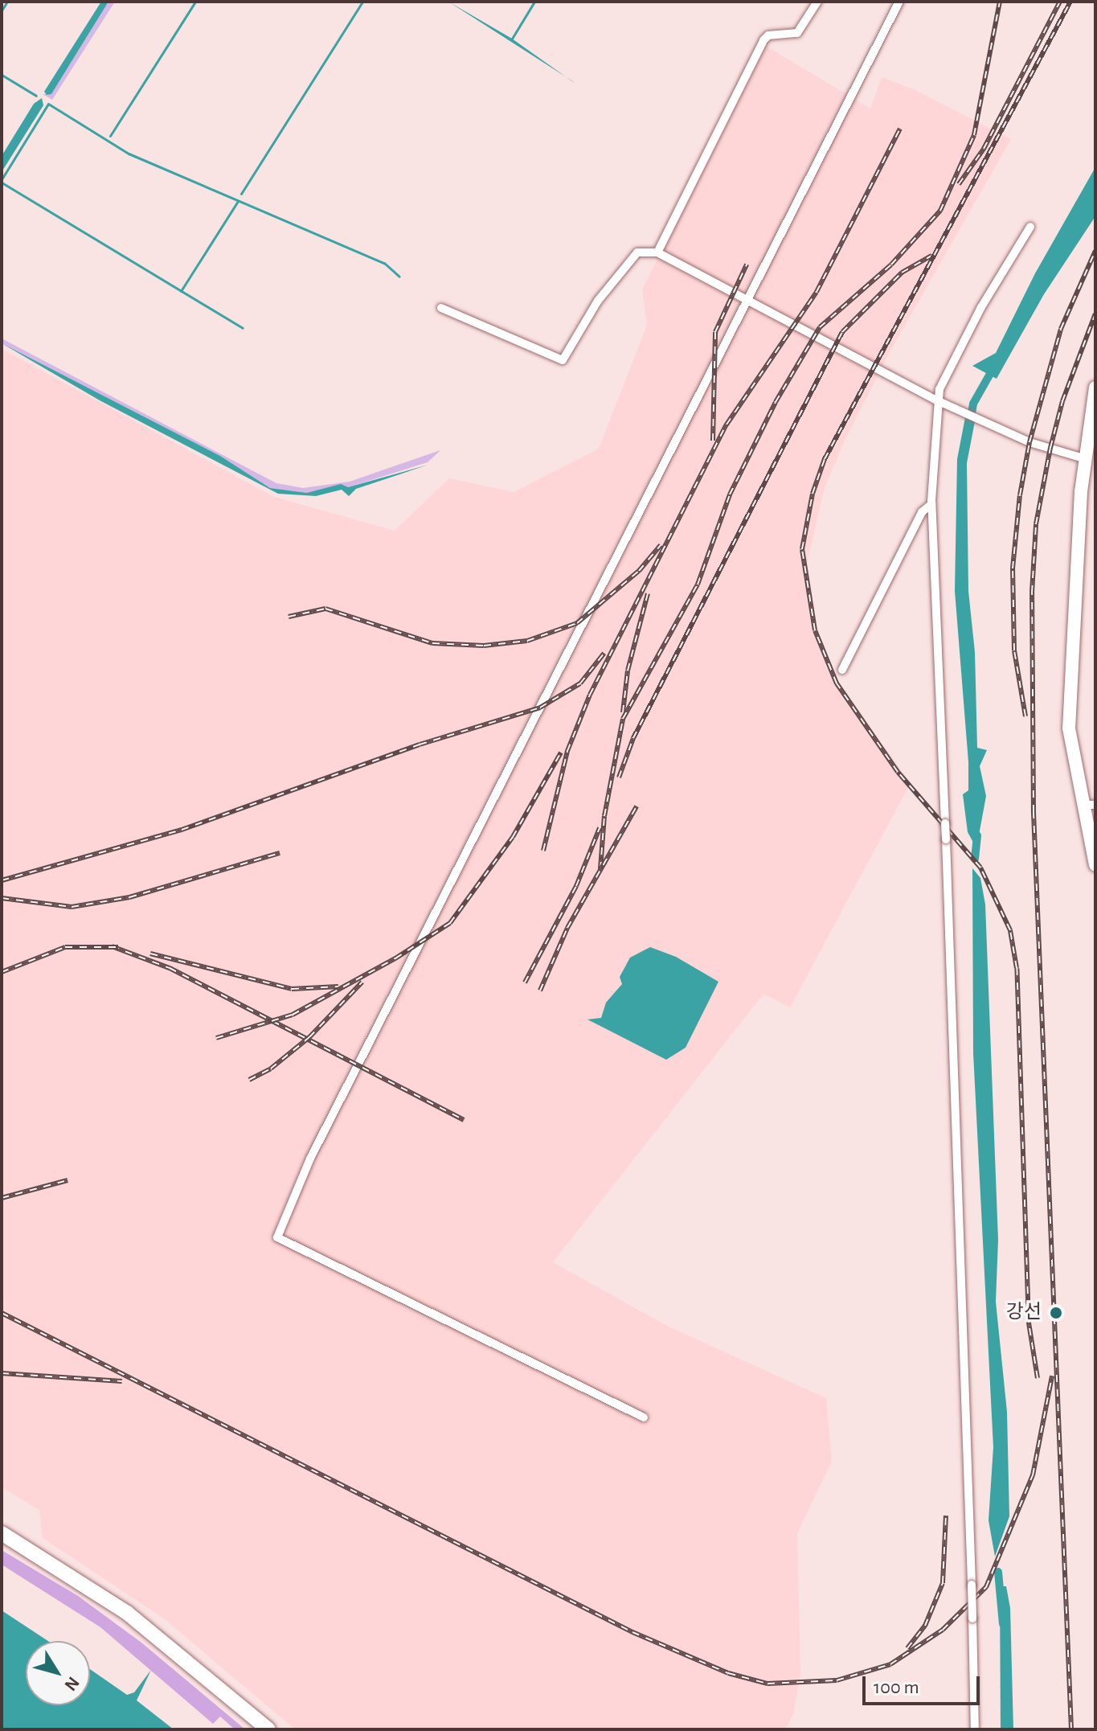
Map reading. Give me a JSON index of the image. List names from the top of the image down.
{
  "places": ["강선"],
  "scale_bar": "100 m",
  "north": "bottom right"
}
